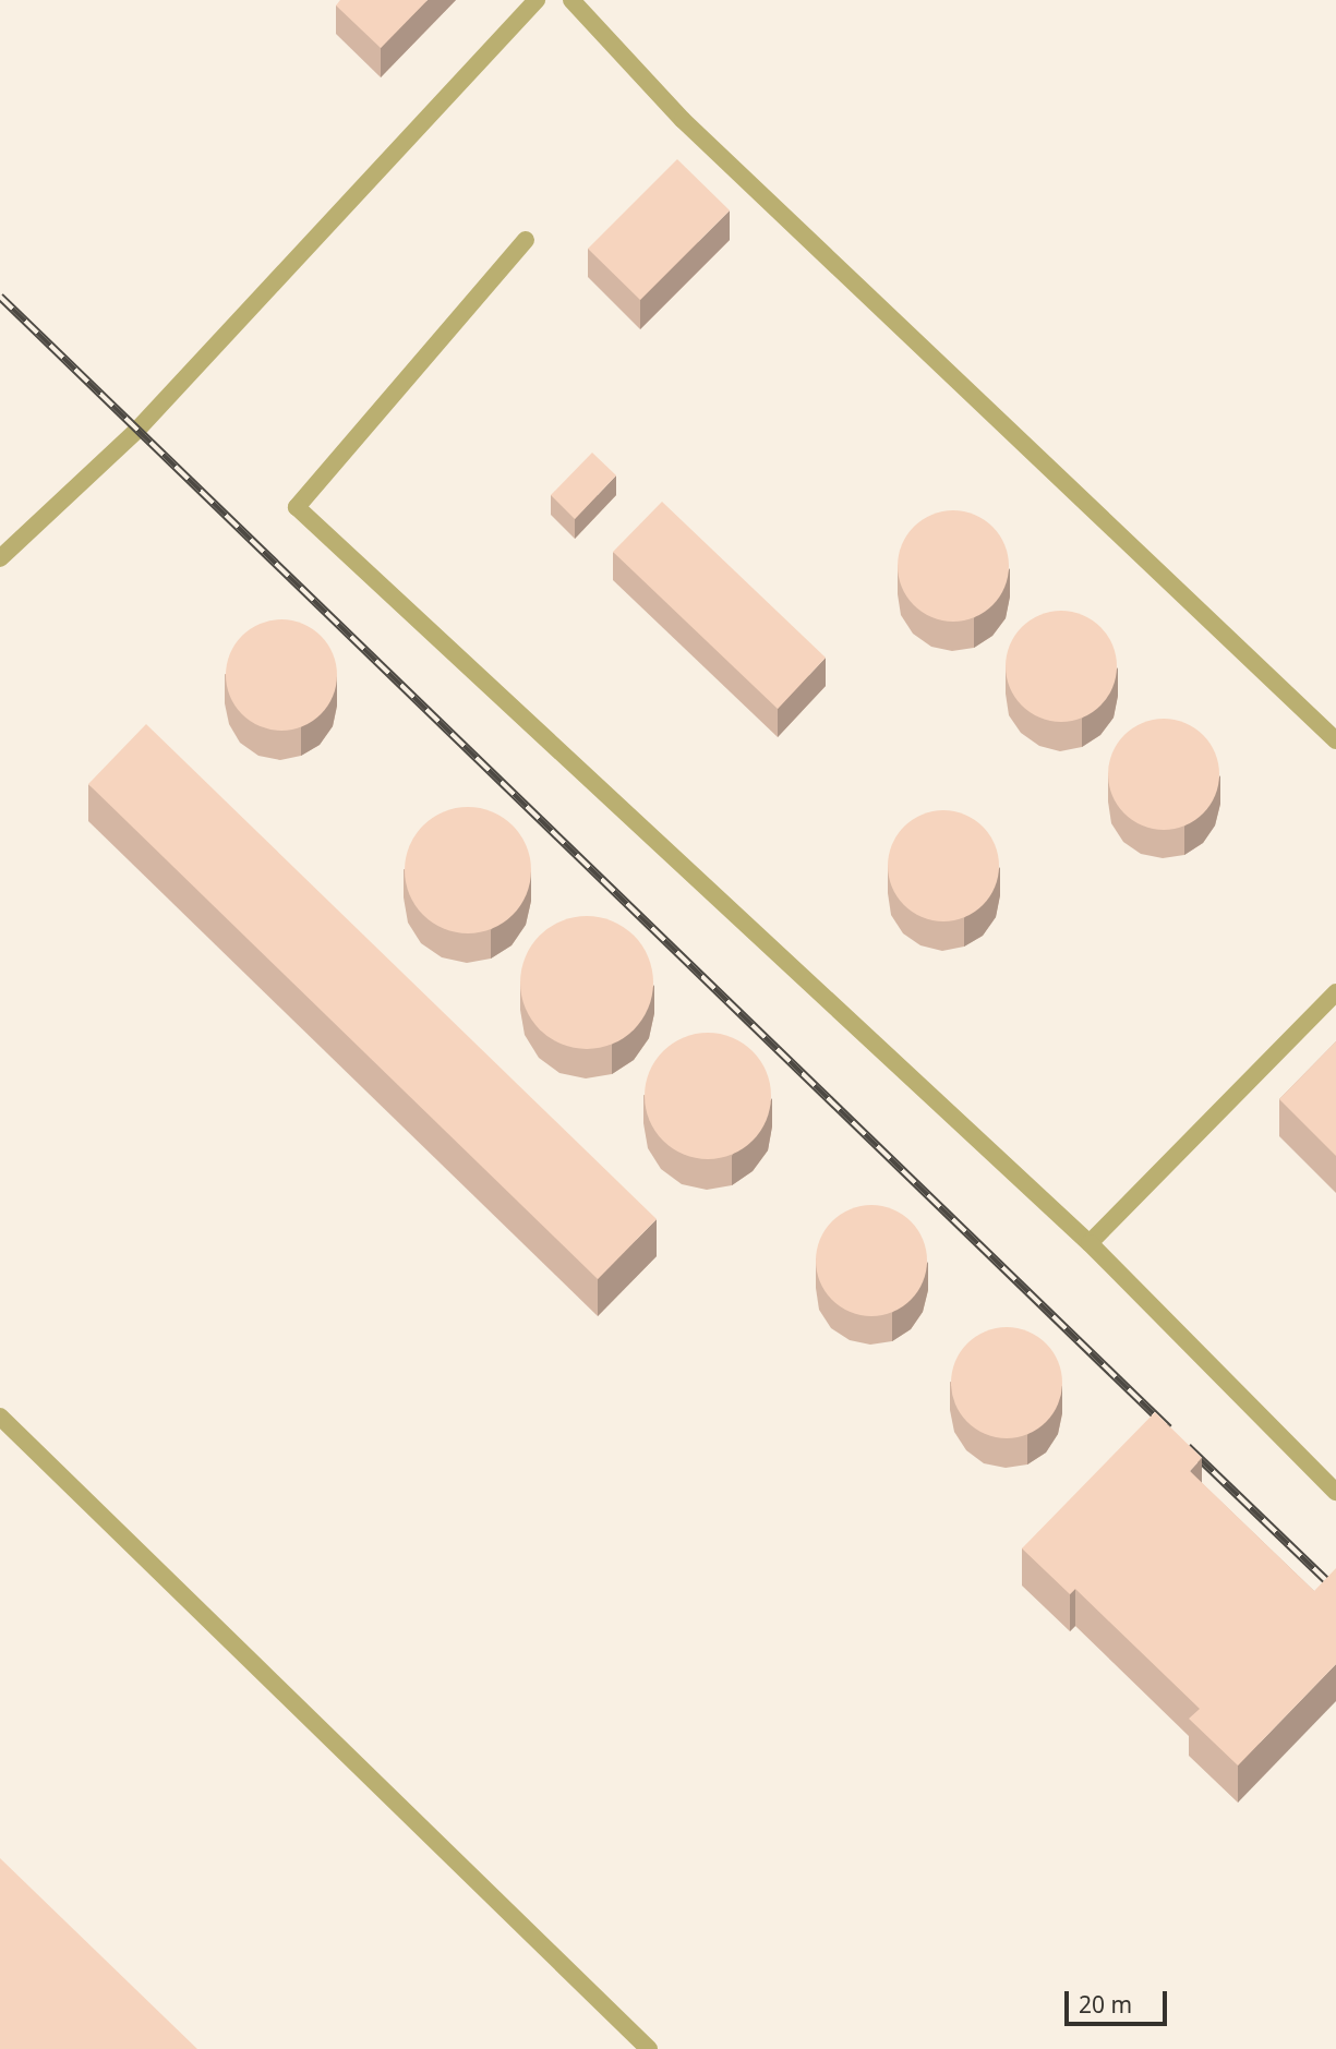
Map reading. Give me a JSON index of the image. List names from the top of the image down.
{
  "scale_bar": "20 m"
}
